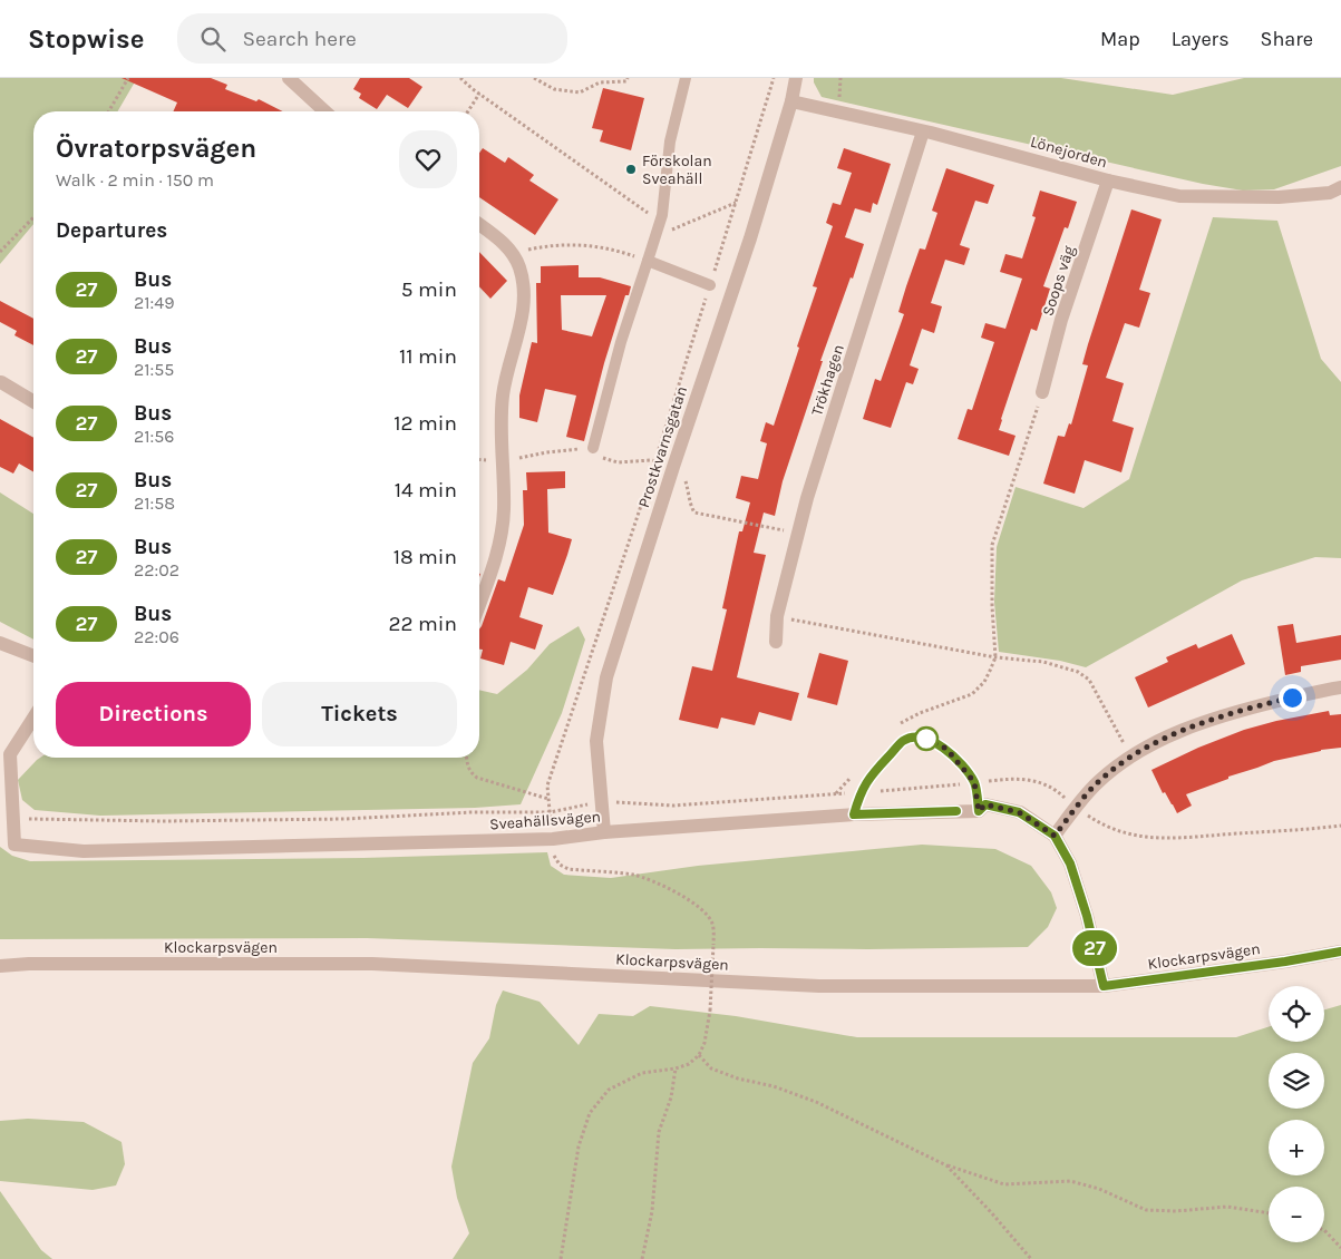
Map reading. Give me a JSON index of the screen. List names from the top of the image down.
{
  "streets": {
    "street": [
      "Lönejorden",
      "Soops väg",
      "Trökhagen",
      "Prostkvarnsgatan",
      "Sveahällsvägen",
      "Klockarpsvägen"
    ]
  },
  "crossings": [
    ["Lönejorden", "Soops väg"],
    ["Lönejorden", "Trökhagen"],
    ["Lönejorden", "Prostkvarnsgatan"],
    ["Prostkvarnsgatan", "Sveahällsvägen"],
    ["Sveahällsvägen", "Klockarpsvägen"]
  ],
  "places": ["Förskolan Sveahäll"],
  "lines": ["bus line 27"],
  "page": {
    "header": "Stopwise",
    "search": "Search here",
    "nav": ["Map", "Layers", "Share"],
    "on_map": "27",
    "heading": [
      ["Övratorpsvägen", "Walk · 2 min · 150 m"],
      "Departures"
    ],
    "list": [
      {
        "mark": "27",
        "name": "Bus",
        "note": "21:49",
        "value": "5 min"
      },
      {
        "mark": "27",
        "name": "Bus",
        "note": "21:55",
        "value": "11 min"
      },
      {
        "mark": "27",
        "name": "Bus",
        "note": "21:56",
        "value": "12 min"
      },
      {
        "mark": "27",
        "name": "Bus",
        "note": "21:58",
        "value": "14 min"
      },
      {
        "mark": "27",
        "name": "Bus",
        "note": "22:02",
        "value": "18 min"
      },
      {
        "mark": "27",
        "name": "Bus",
        "note": "22:06",
        "value": "22 min"
      }
    ],
    "buttons": ["Directions", "Tickets"],
    "map_buttons": ["+", "−"]
  }
}
